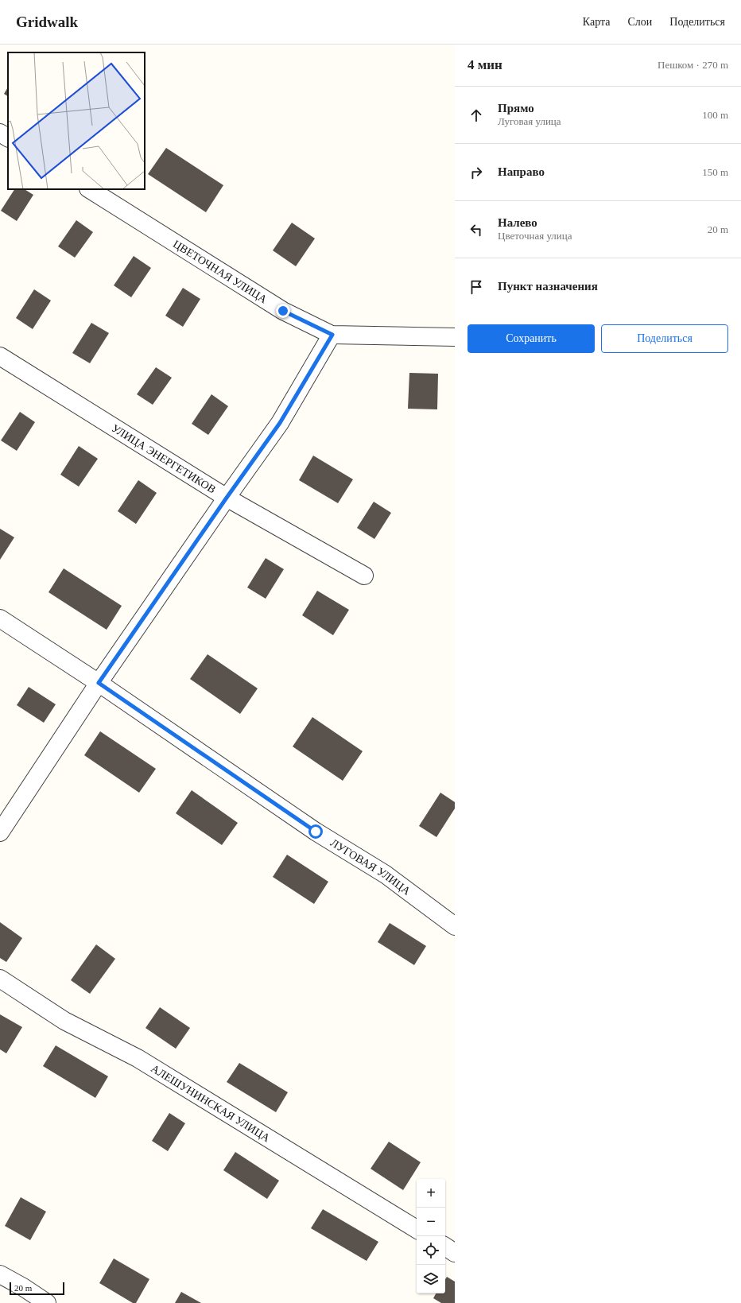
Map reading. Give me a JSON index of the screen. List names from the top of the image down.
{
  "streets": {
    "street": [
      "ЦВЕТОЧНАЯ УЛИЦА",
      "УЛИЦА ЭНЕРГЕТИКОВ",
      "ЛУГОВАЯ УЛИЦА",
      "АЛЕШУНИНСКАЯ УЛИЦА"
    ]
  },
  "scale_bar": "20 m",
  "page": {
    "header": "Gridwalk",
    "nav": ["Карта", "Слои", "Поделиться"],
    "heading": ["4 мин", "Пешком · 270 m"],
    "list": [
      ["Прямо", "Луговая улица", "100 m"],
      ["Направо", "150 m"],
      ["Налево", "Цветочная улица", "20 m"],
      "Пункт назначения"
    ],
    "buttons": ["Сохранить", "Поделиться"],
    "map_buttons": ["+", "−"],
    "scale": "20 m"
  }
}
